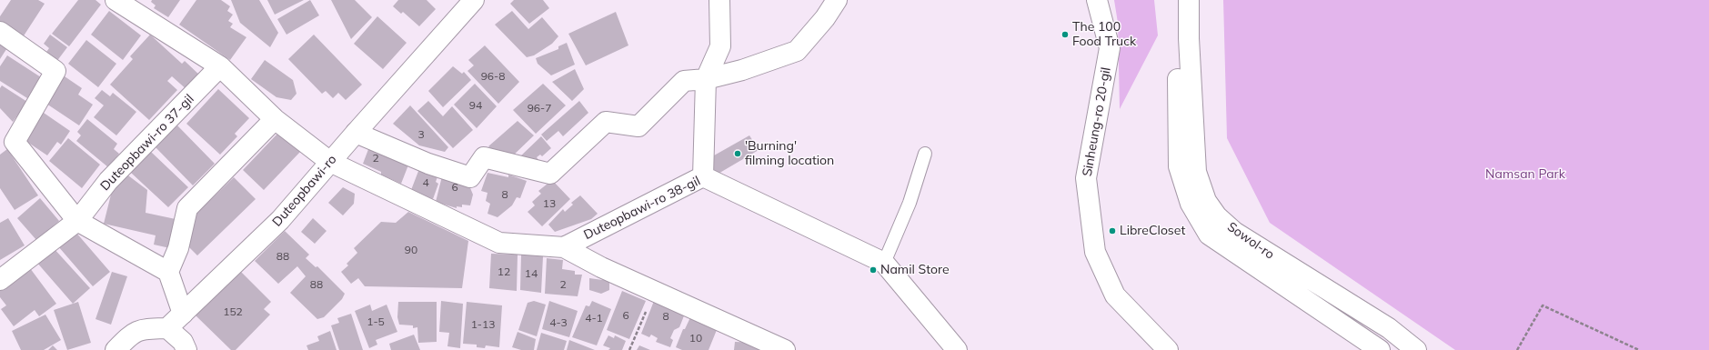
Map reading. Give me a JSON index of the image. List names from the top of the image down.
{
  "streets": {
    "street": [
      "Sinheung-ro 20-gil",
      "Duteopbawi-ro 37-gil",
      "Duteopbawi-ro",
      "Duteopbawi-ro 38-gil",
      "Sowol-ro"
    ]
  },
  "parks": ["Namsan Park"],
  "places": [
    "The 100 Food Truck",
    "'Burning' filming location",
    "LibreCloset",
    "Namil Store"
  ],
  "house_numbers": [
    "96-8",
    "94",
    "96-7",
    "3",
    "2",
    "4",
    "6",
    "8",
    "13",
    "90",
    "88",
    "12",
    "14",
    "88",
    "2",
    "152",
    "6",
    "8",
    "4-1",
    "1-5",
    "4-3",
    "1-13",
    "10"
  ]
}
